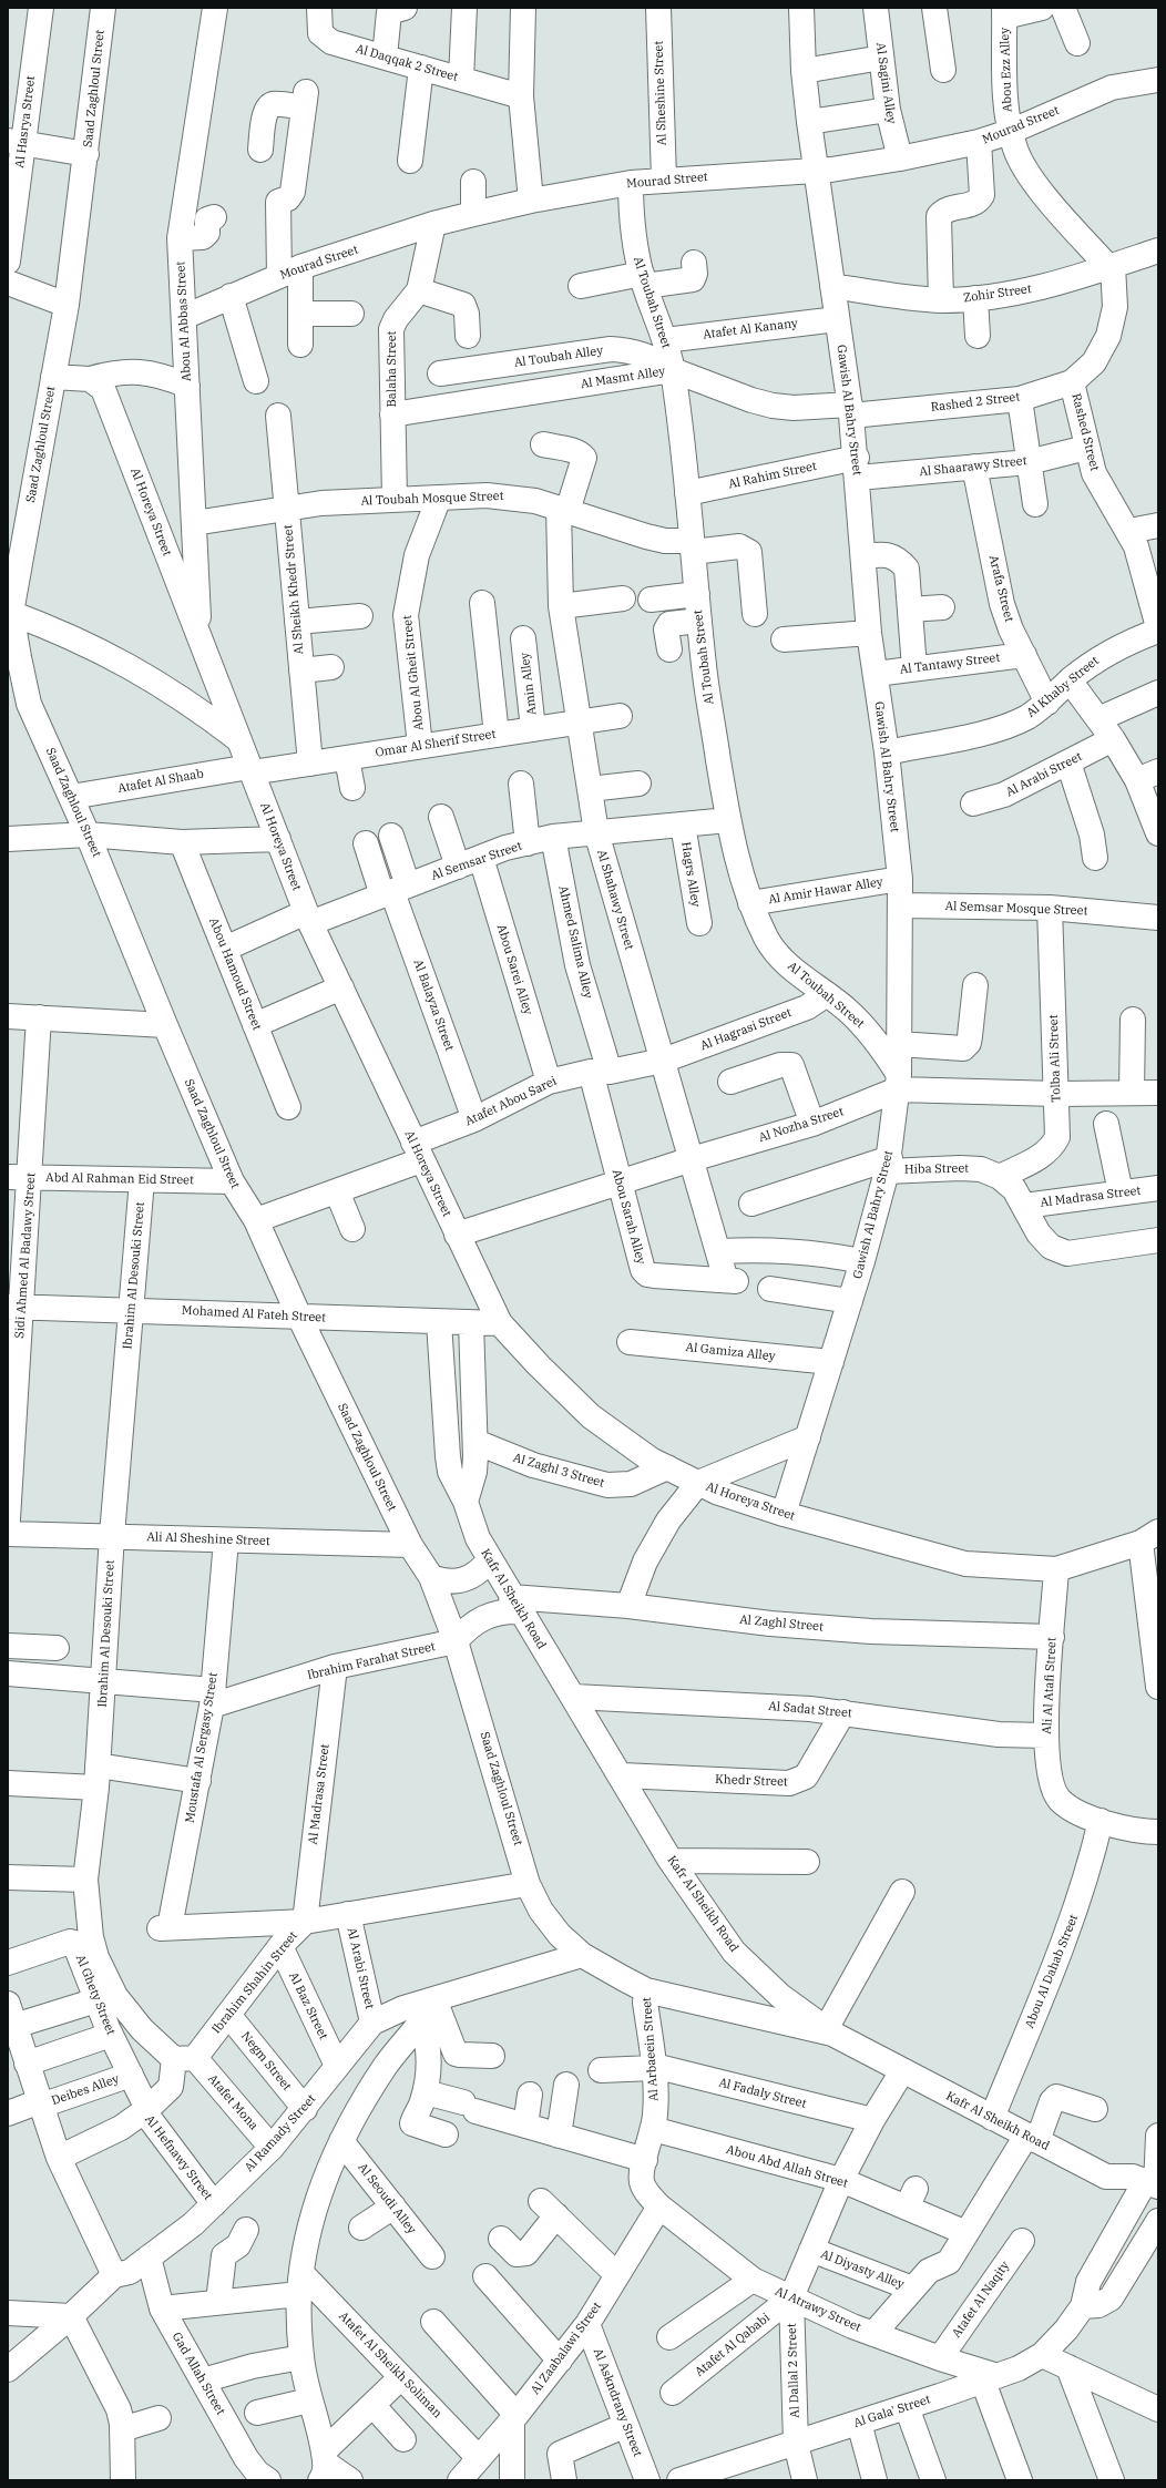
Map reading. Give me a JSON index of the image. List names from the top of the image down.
{
  "streets": {
    "street": [
      "Al Daqqak 2 Street",
      "Abou Ezz Alley",
      "Al Sagini Alley",
      "Saad Zaghloul Street",
      "Al Sheshine Street",
      "Al Hasrya Street",
      "Mourad Street",
      "Zohir Street",
      "Al Toubah Street",
      "Abou Al Abbas Street",
      "Atafet Al Kanany",
      "Al Toubah Alley",
      "Balaha Street",
      "Al Masmt Alley",
      "Rashed 2 Street",
      "Gawish Al Bahry Street",
      "Rashed Street",
      "Al Shaarawy Street",
      "Al Rahim Street",
      "Al Toubah Mosque Street",
      "Al Horeya Street",
      "Arafa Street",
      "Al Sheikh Khedr Street",
      "Al Tantawy Street",
      "Abou Al Gheit Street",
      "Amin Alley",
      "Al Khaby Street",
      "Omar Al Sherif Street",
      "Al Arabi Street",
      "Atafet Al Shaab",
      "Al Semsar Street",
      "Hagrs Alley",
      "Al Amir Hawar Alley",
      "Al Shahawy Street",
      "Al Semsar Mosque Street",
      "Ahmed Salima Alley",
      "Abou Sarei Alley",
      "Abou Hamoud Street",
      "Al Balayza Street",
      "Al Hagrasi Street",
      "Tolba Ali Street",
      "Atafet Abou Sarei",
      "Al Nozha Street",
      "Hiba Street",
      "Abd Al Rahman Eid Street",
      "Al Madrasa Street",
      "Abou Sarah Alley",
      "Sidi Ahmed Al Badawy Street",
      "Ibrahim Al Desouki Street",
      "Mohamed Al Fateh Street",
      "Al Gamiza Alley",
      "Al Zaghl 3 Street",
      "Ali Al Sheshine Street",
      "Kafr Al Sheikh Road",
      "Al Zaghl Street",
      "Ibrahim Farahat Street",
      "Ali Al Atafi Street",
      "Al Sadat Street",
      "Moustafa Al Sergasy Street",
      "Khedr Street",
      "Abou Al Dahab Street",
      "Ibrahim Shahin Street",
      "Al Ghety Street",
      "Al Baz Street",
      "Al Arbaeein Street",
      "Negm Street",
      "Deibes Alley",
      "Al Fadaly Street",
      "Atafet Mona",
      "Al Ramady Street",
      "Al Hefnawy Street",
      "Abou Abd Allah Street",
      "Al Seoudi Alley",
      "Al Diyasty Alley",
      "Atafet Al Naqity",
      "Al Atrawy Street",
      "Atafet Al Qababi",
      "Al Zaabalawi Street",
      "Atafet Al Sheikh Soliman",
      "Al Dallal 2 Street",
      "Gad Allah Street",
      "Al Askndrany Street",
      "Al Gala' Street"
    ]
  },
  "crossings": [
    ["Abou Ezz Alley", "Mourad Street"],
    ["Abou Ezz Alley", "Zohir Street"],
    ["Abou Ezz Alley", "Rashed 2 Street"],
    ["Al Sagini Alley", "Mourad Street"],
    ["Saad Zaghloul Street", "Atafet Al Shaab"],
    ["Saad Zaghloul Street", "Atafet Abou Sarei"],
    ["Saad Zaghloul Street", "Abd Al Rahman Eid Street"],
    ["Saad Zaghloul Street", "Mohamed Al Fateh Street"],
    ["Saad Zaghloul Street", "Ali Al Sheshine Street"],
    ["Saad Zaghloul Street", "Kafr Al Sheikh Road"],
    ["Saad Zaghloul Street", "Al Zaghl Street"],
    ["Saad Zaghloul Street", "Ibrahim Farahat Street"],
    ["Saad Zaghloul Street", "Ibrahim Shahin Street"],
    ["Saad Zaghloul Street", "Al Arbaeein Street"],
    ["Saad Zaghloul Street", "Al Ramady Street"],
    ["Al Sheshine Street", "Mourad Street"],
    ["Mourad Street", "Al Toubah Street"],
    ["Mourad Street", "Abou Al Abbas Street"],
    ["Mourad Street", "Balaha Street"],
    ["Mourad Street", "Gawish Al Bahry Street"],
    ["Zohir Street", "Rashed 2 Street"],
    ["Zohir Street", "Gawish Al Bahry Street"],
    ["Al Toubah Street", "Atafet Al Kanany"],
    ["Al Toubah Street", "Al Toubah Alley"],
    ["Al Toubah Street", "Al Masmt Alley"],
    ["Al Toubah Street", "Gawish Al Bahry Street"],
    ["Al Toubah Street", "Al Rahim Street"],
    ["Al Toubah Street", "Al Toubah Mosque Street"],
    ["Al Toubah Street", "Al Semsar Street"],
    ["Al Toubah Street", "Al Amir Hawar Alley"],
    ["Al Toubah Street", "Al Hagrasi Street"],
    ["Al Toubah Street", "Al Nozha Street"],
    ["Abou Al Abbas Street", "Al Toubah Mosque Street"],
    ["Abou Al Abbas Street", "Al Horeya Street"],
    ["Atafet Al Kanany", "Gawish Al Bahry Street"],
    ["Al Toubah Alley", "Al Masmt Alley"],
    ["Balaha Street", "Al Masmt Alley"],
    ["Balaha Street", "Al Toubah Mosque Street"],
    ["Al Masmt Alley", "Rashed 2 Street"],
    ["Al Masmt Alley", "Gawish Al Bahry Street"],
    ["Rashed 2 Street", "Gawish Al Bahry Street"],
    ["Rashed 2 Street", "Rashed Street"],
    ["Gawish Al Bahry Street", "Al Shaarawy Street"],
    ["Gawish Al Bahry Street", "Al Rahim Street"],
    ["Gawish Al Bahry Street", "Al Horeya Street"],
    ["Gawish Al Bahry Street", "Al Tantawy Street"],
    ["Gawish Al Bahry Street", "Al Khaby Street"],
    ["Gawish Al Bahry Street", "Al Amir Hawar Alley"],
    ["Gawish Al Bahry Street", "Al Semsar Mosque Street"],
    ["Gawish Al Bahry Street", "Al Nozha Street"],
    ["Gawish Al Bahry Street", "Hiba Street"],
    ["Gawish Al Bahry Street", "Al Gamiza Alley"],
    ["Rashed Street", "Al Shaarawy Street"],
    ["Rashed Street", "Al Khaby Street"],
    ["Al Shaarawy Street", "Al Rahim Street"],
    ["Al Shaarawy Street", "Arafa Street"],
    ["Al Toubah Mosque Street", "Al Sheikh Khedr Street"],
    ["Al Toubah Mosque Street", "Abou Al Gheit Street"],
    ["Al Toubah Mosque Street", "Al Shahawy Street"],
    ["Al Horeya Street", "Omar Al Sherif Street"],
    ["Al Horeya Street", "Atafet Al Shaab"],
    ["Al Horeya Street", "Al Semsar Street"],
    ["Al Horeya Street", "Atafet Abou Sarei"],
    ["Al Horeya Street", "Al Nozha Street"],
    ["Al Horeya Street", "Mohamed Al Fateh Street"],
    ["Al Horeya Street", "Al Zaghl 3 Street"],
    ["Al Horeya Street", "Ali Al Atafi Street"],
    ["Arafa Street", "Al Tantawy Street"],
    ["Arafa Street", "Al Khaby Street"],
    ["Al Sheikh Khedr Street", "Omar Al Sherif Street"],
    ["Abou Al Gheit Street", "Omar Al Sherif Street"],
    ["Amin Alley", "Omar Al Sherif Street"],
    ["Omar Al Sherif Street", "Atafet Al Shaab"],
    ["Omar Al Sherif Street", "Al Shahawy Street"],
    ["Al Arabi Street", "Ibrahim Shahin Street"],
    ["Al Arabi Street", "Al Ramady Street"],
    ["Al Semsar Street", "Hagrs Alley"],
    ["Al Semsar Street", "Al Shahawy Street"],
    ["Al Semsar Street", "Ahmed Salima Alley"],
    ["Al Semsar Street", "Abou Sarei Alley"],
    ["Al Semsar Street", "Abou Hamoud Street"],
    ["Al Semsar Street", "Al Balayza Street"],
    ["Al Shahawy Street", "Al Hagrasi Street"],
    ["Al Shahawy Street", "Atafet Abou Sarei"],
    ["Al Shahawy Street", "Al Nozha Street"],
    ["Al Shahawy Street", "Abou Sarah Alley"],
    ["Al Semsar Mosque Street", "Tolba Ali Street"],
    ["Ahmed Salima Alley", "Atafet Abou Sarei"],
    ["Ahmed Salima Alley", "Abou Sarah Alley"],
    ["Abou Sarei Alley", "Atafet Abou Sarei"],
    ["Al Balayza Street", "Atafet Abou Sarei"],
    ["Al Hagrasi Street", "Atafet Abou Sarei"],
    ["Tolba Ali Street", "Al Nozha Street"],
    ["Tolba Ali Street", "Hiba Street"],
    ["Atafet Abou Sarei", "Abou Sarah Alley"],
    ["Al Nozha Street", "Abou Sarah Alley"],
    ["Hiba Street", "Al Madrasa Street"],
    ["Abd Al Rahman Eid Street", "Sidi Ahmed Al Badawy Street"],
    ["Abd Al Rahman Eid Street", "Ibrahim Al Desouki Street"],
    ["Al Madrasa Street", "Ibrahim Farahat Street"],
    ["Al Madrasa Street", "Moustafa Al Sergasy Street"],
    ["Al Madrasa Street", "Ibrahim Shahin Street"],
    ["Sidi Ahmed Al Badawy Street", "Mohamed Al Fateh Street"],
    ["Ibrahim Al Desouki Street", "Mohamed Al Fateh Street"],
    ["Ibrahim Al Desouki Street", "Ali Al Sheshine Street"],
    ["Ibrahim Al Desouki Street", "Ibrahim Shahin Street"],
    ["Ibrahim Al Desouki Street", "Atafet Mona"],
    ["Mohamed Al Fateh Street", "Kafr Al Sheikh Road"],
    ["Ali Al Sheshine Street", "Moustafa Al Sergasy Street"],
    ["Kafr Al Sheikh Road", "Al Zaghl Street"],
    ["Kafr Al Sheikh Road", "Al Sadat Street"],
    ["Kafr Al Sheikh Road", "Khedr Street"],
    ["Kafr Al Sheikh Road", "Abou Al Dahab Street"],
    ["Kafr Al Sheikh Road", "Al Gala' Street"],
    ["Al Zaghl Street", "Ibrahim Farahat Street"],
    ["Al Zaghl Street", "Ali Al Atafi Street"],
    ["Ibrahim Farahat Street", "Moustafa Al Sergasy Street"],
    ["Ali Al Atafi Street", "Al Sadat Street"],
    ["Ali Al Atafi Street", "Abou Al Dahab Street"],
    ["Al Sadat Street", "Khedr Street"],
    ["Moustafa Al Sergasy Street", "Ibrahim Shahin Street"],
    ["Ibrahim Shahin Street", "Al Baz Street"],
    ["Ibrahim Shahin Street", "Negm Street"],
    ["Ibrahim Shahin Street", "Atafet Mona"],
    ["Al Ghety Street", "Deibes Alley"],
    ["Al Ghety Street", "Al Hefnawy Street"],
    ["Al Baz Street", "Al Ramady Street"],
    ["Al Arbaeein Street", "Al Fadaly Street"],
    ["Al Arbaeein Street", "Abou Abd Allah Street"],
    ["Al Arbaeein Street", "Al Atrawy Street"],
    ["Al Arbaeein Street", "Al Zaabalawi Street"],
    ["Negm Street", "Al Ramady Street"],
    ["Atafet Mona", "Al Ramady Street"],
    ["Al Ramady Street", "Al Hefnawy Street"],
    ["Al Ramady Street", "Gad Allah Street"],
    ["Atafet Al Naqity", "Al Atrawy Street"],
    ["Al Atrawy Street", "Atafet Al Qababi"],
    ["Al Atrawy Street", "Al Zaabalawi Street"],
    ["Al Atrawy Street", "Al Dallal 2 Street"],
    ["Al Atrawy Street", "Al Gala' Street"],
    ["Atafet Al Qababi", "Al Dallal 2 Street"],
    ["Al Zaabalawi Street", "Atafet Al Sheikh Soliman"],
    ["Al Zaabalawi Street", "Al Askndrany Street"],
    ["Al Dallal 2 Street", "Al Gala' Street"]
  ]
}
